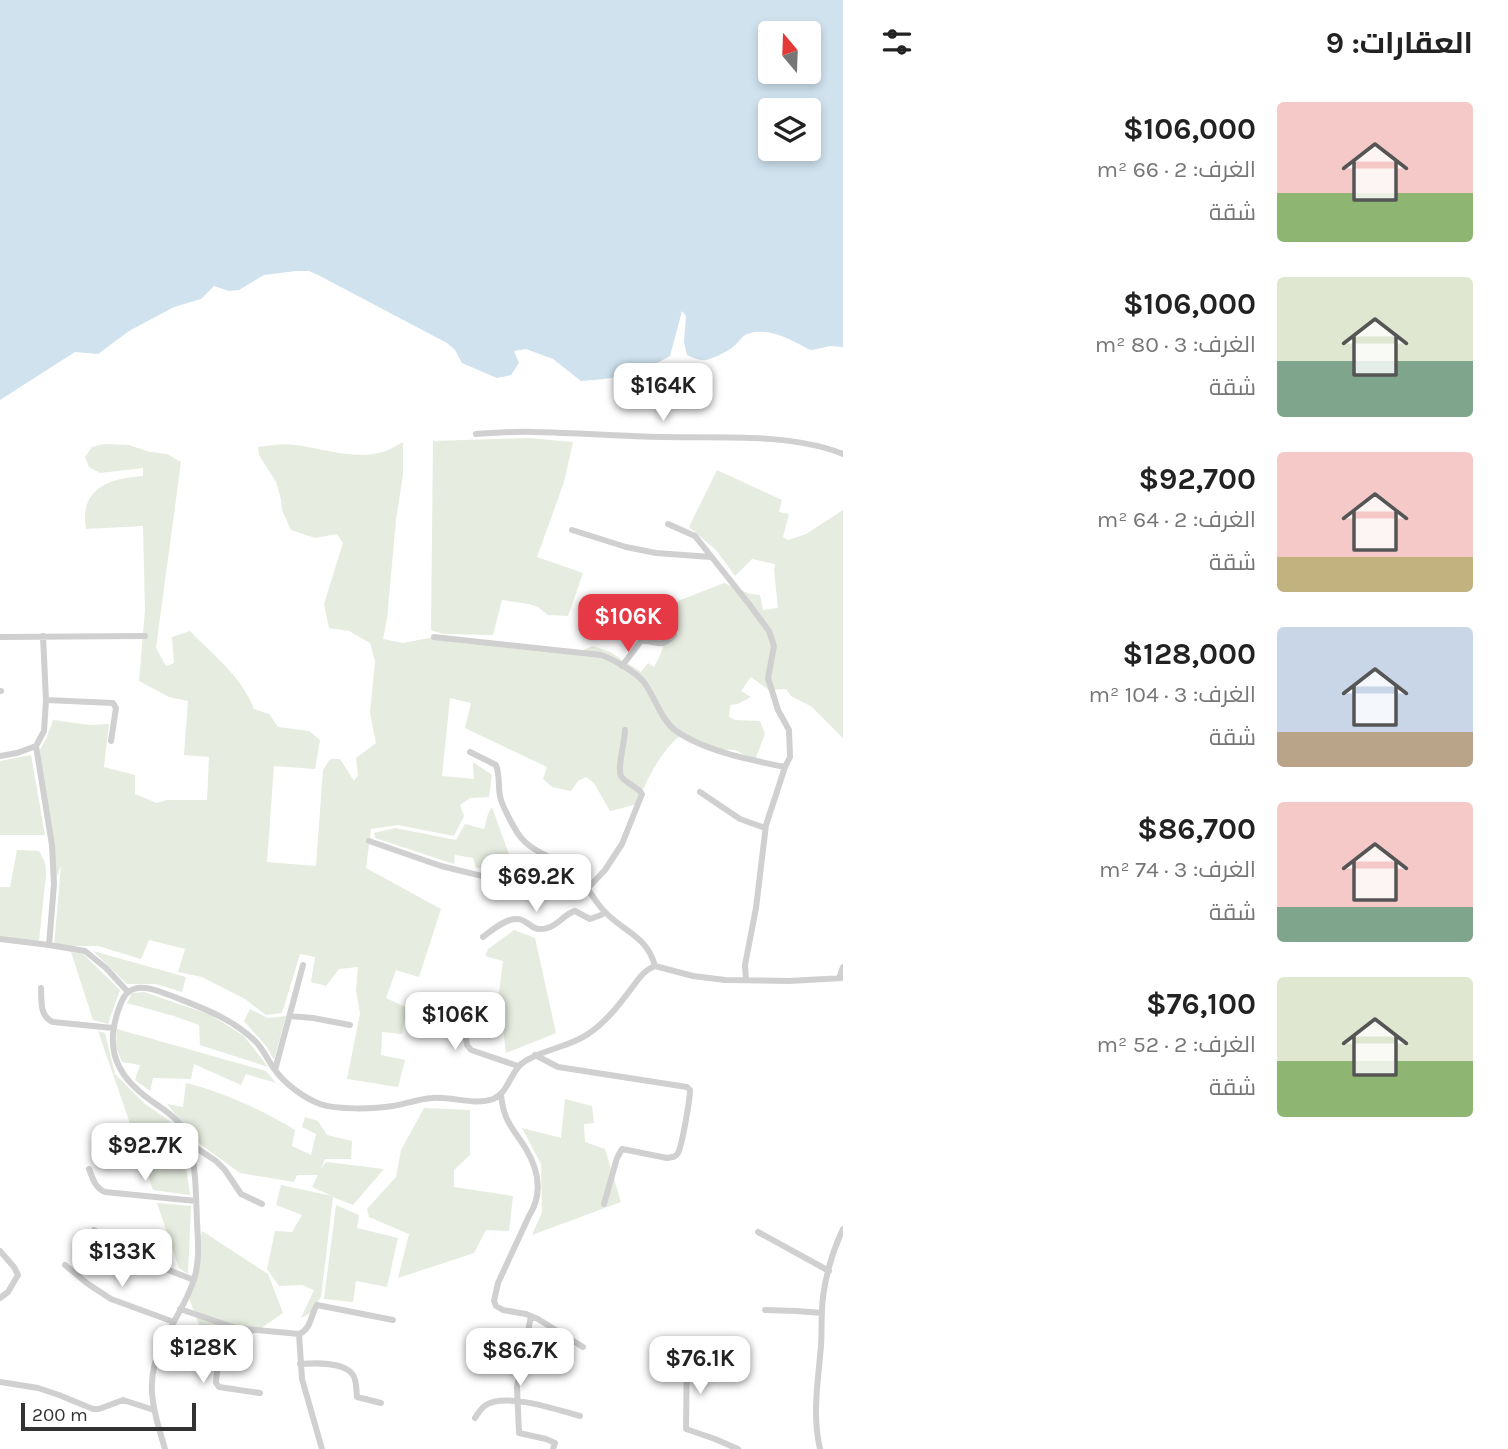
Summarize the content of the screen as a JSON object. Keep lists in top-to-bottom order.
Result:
{
  "scale_bar": "200 m",
  "north": "top",
  "page": {
    "heading": "العقارات: 9",
    "list": [
      {
        "name": "$106,000",
        "note": "الغرف: 2 · 66 m² · شقة"
      },
      {
        "name": "$106,000",
        "note": "الغرف: 3 · 80 m² · شقة"
      },
      {
        "name": "$92,700",
        "note": "الغرف: 2 · 64 m² · شقة"
      },
      {
        "name": "$128,000",
        "note": "الغرف: 3 · 104 m² · شقة"
      },
      {
        "name": "$86,700",
        "note": "الغرف: 3 · 74 m² · شقة"
      },
      {
        "name": "$76,100",
        "note": "الغرف: 2 · 52 m² · شقة"
      }
    ],
    "price": [
      "$164K",
      "$106K",
      "$69.2K",
      "$106K",
      "$92.7K",
      "$133K",
      "$128K",
      "$86.7K",
      "$76.1K"
    ],
    "scale": "200 m"
  }
}
